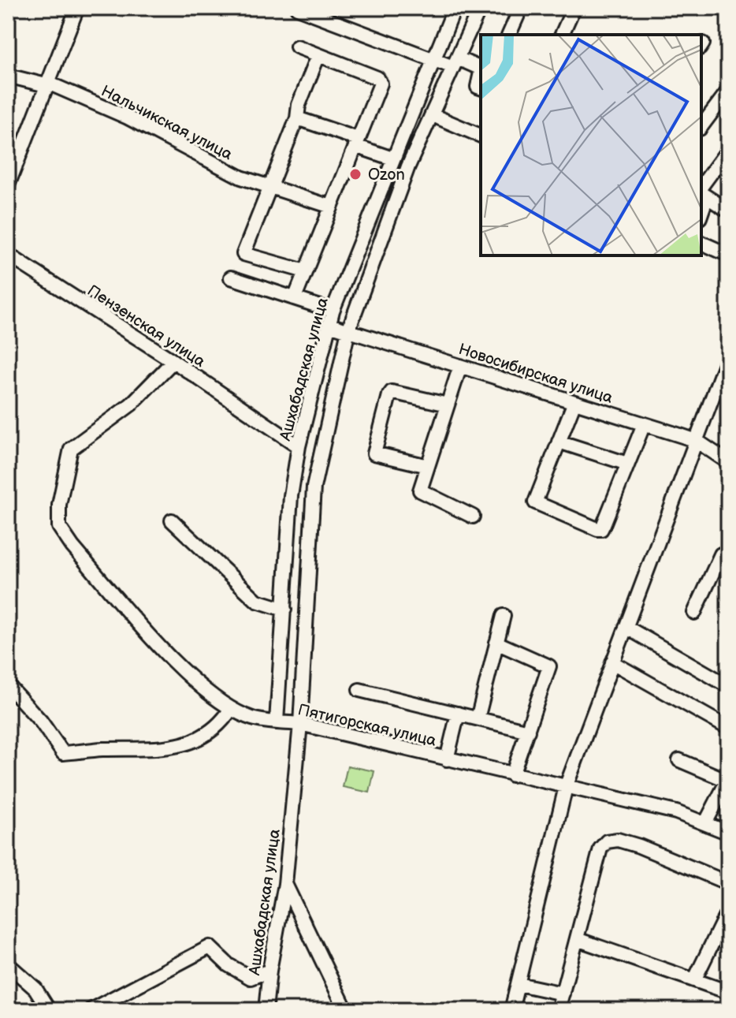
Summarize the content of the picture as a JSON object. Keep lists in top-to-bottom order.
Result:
{
  "streets": {
    "street": [
      "Нальчикская улица",
      "Пензенская улица",
      "Ашхабадская улица",
      "Новосибирская улица",
      "Пятигорская улица"
    ]
  },
  "crossings": [
    ["Пензенская улица", "Ашхабадская улица"],
    ["Пензенская улица", "Пятигорская улица"],
    ["Ашхабадская улица", "Новосибирская улица"],
    ["Ашхабадская улица", "Пятигорская улица"]
  ],
  "places": ["Ozon"]
}
